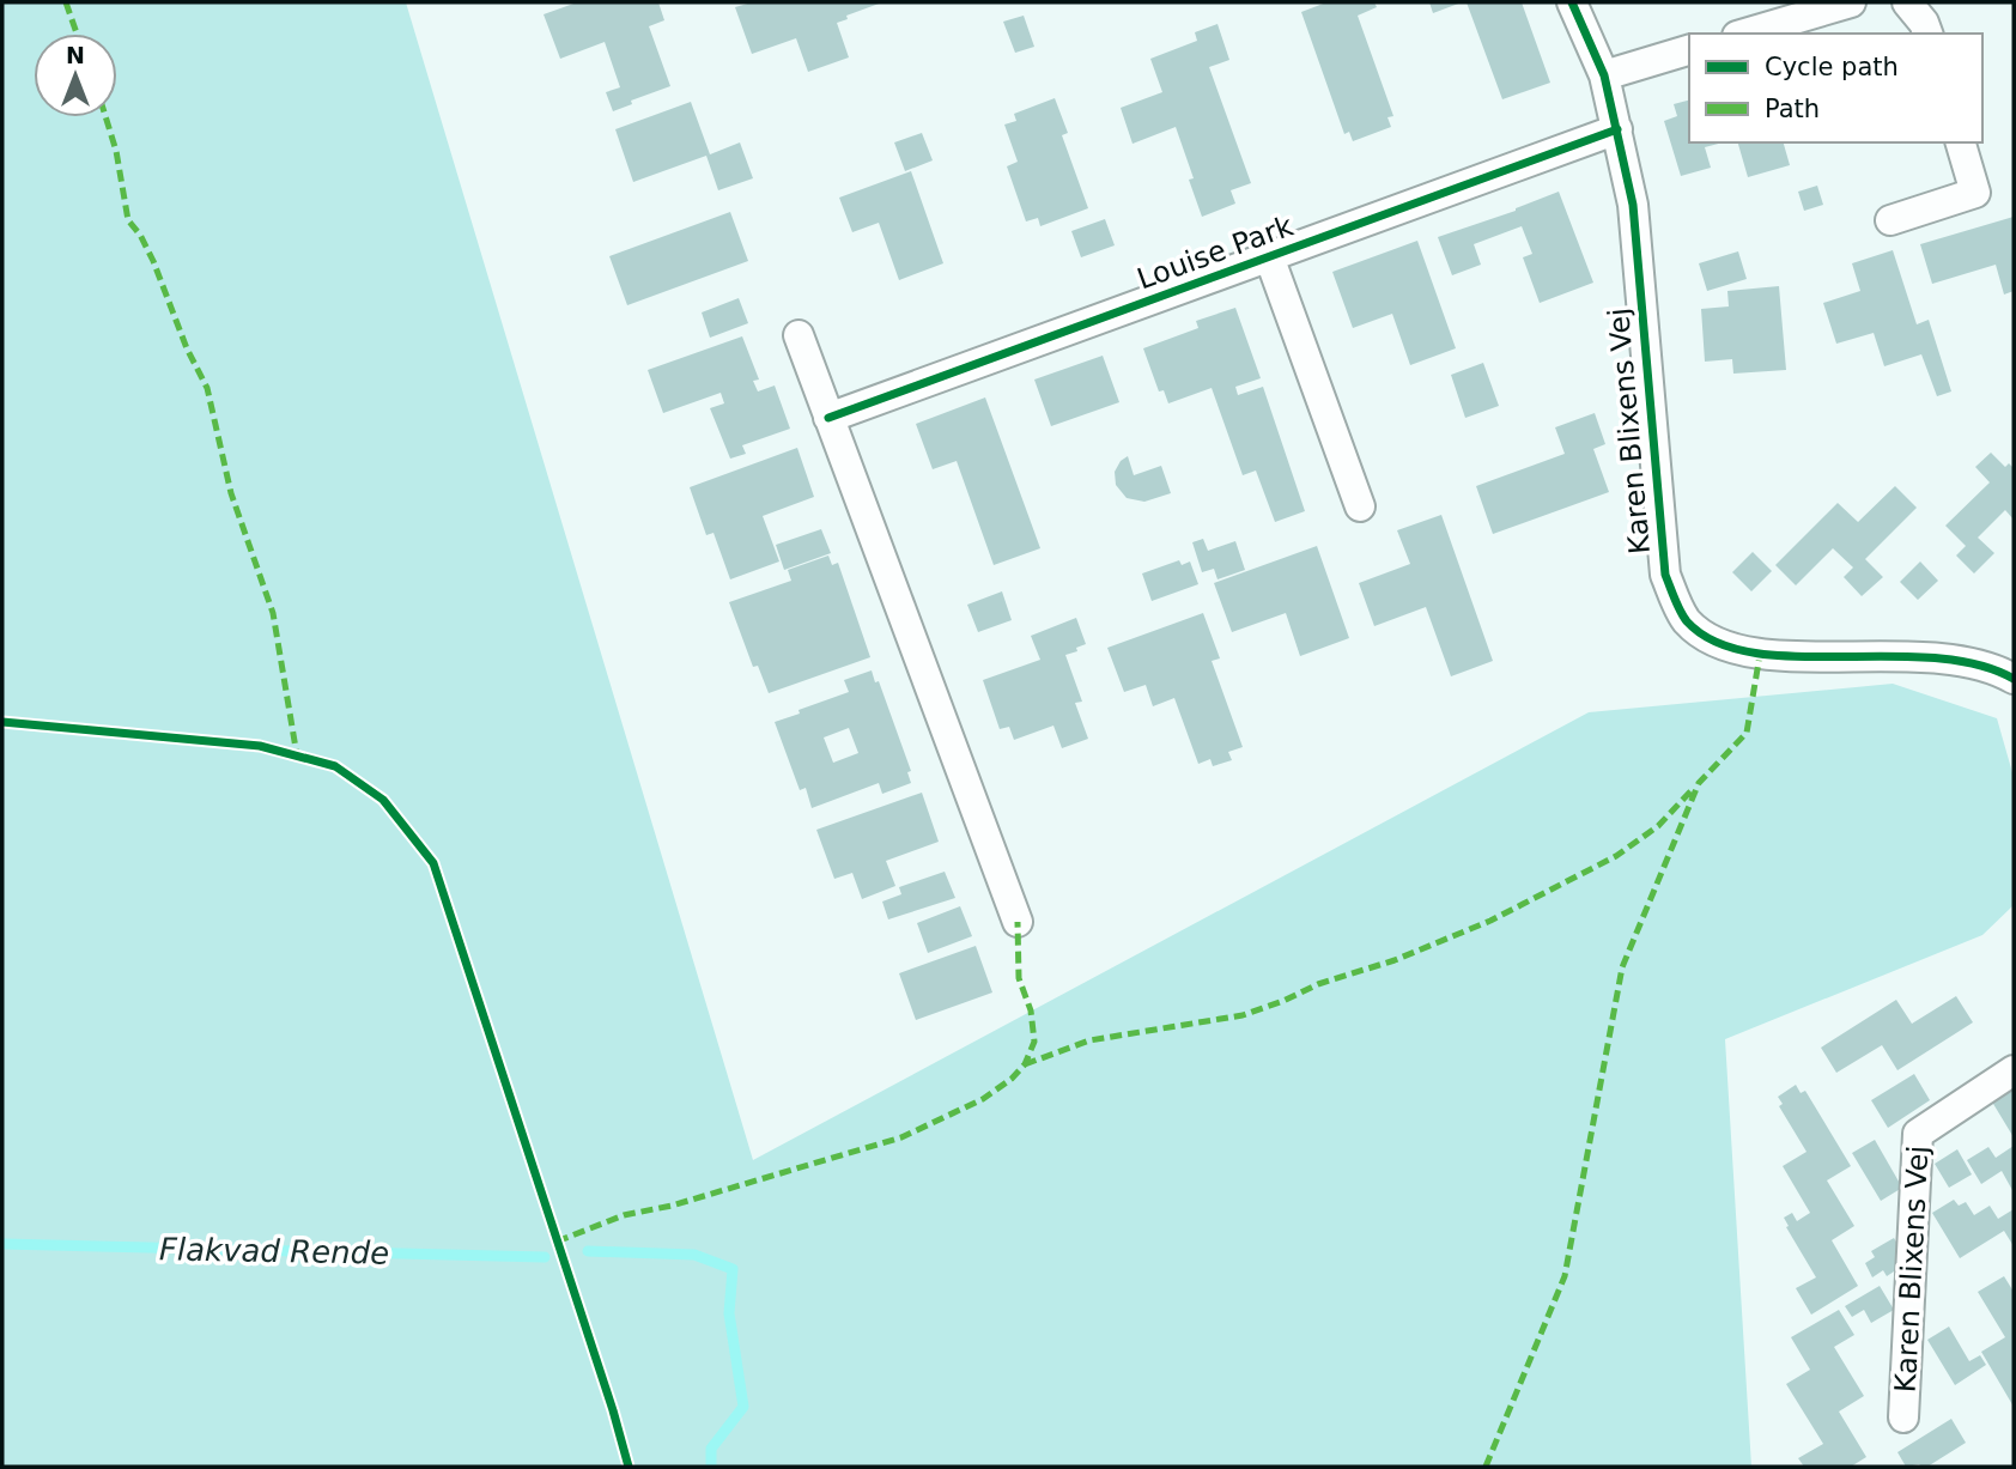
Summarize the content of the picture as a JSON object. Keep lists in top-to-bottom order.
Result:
{
  "streets": {
    "street": ["Louise Park", "Karen Blixens Vej"]
  },
  "crossings": [
    ["Louise Park", "Karen Blixens Vej"]
  ],
  "water": ["Flakvad Rende"],
  "legend": ["Cycle path", "Path"],
  "north": "top"
}
